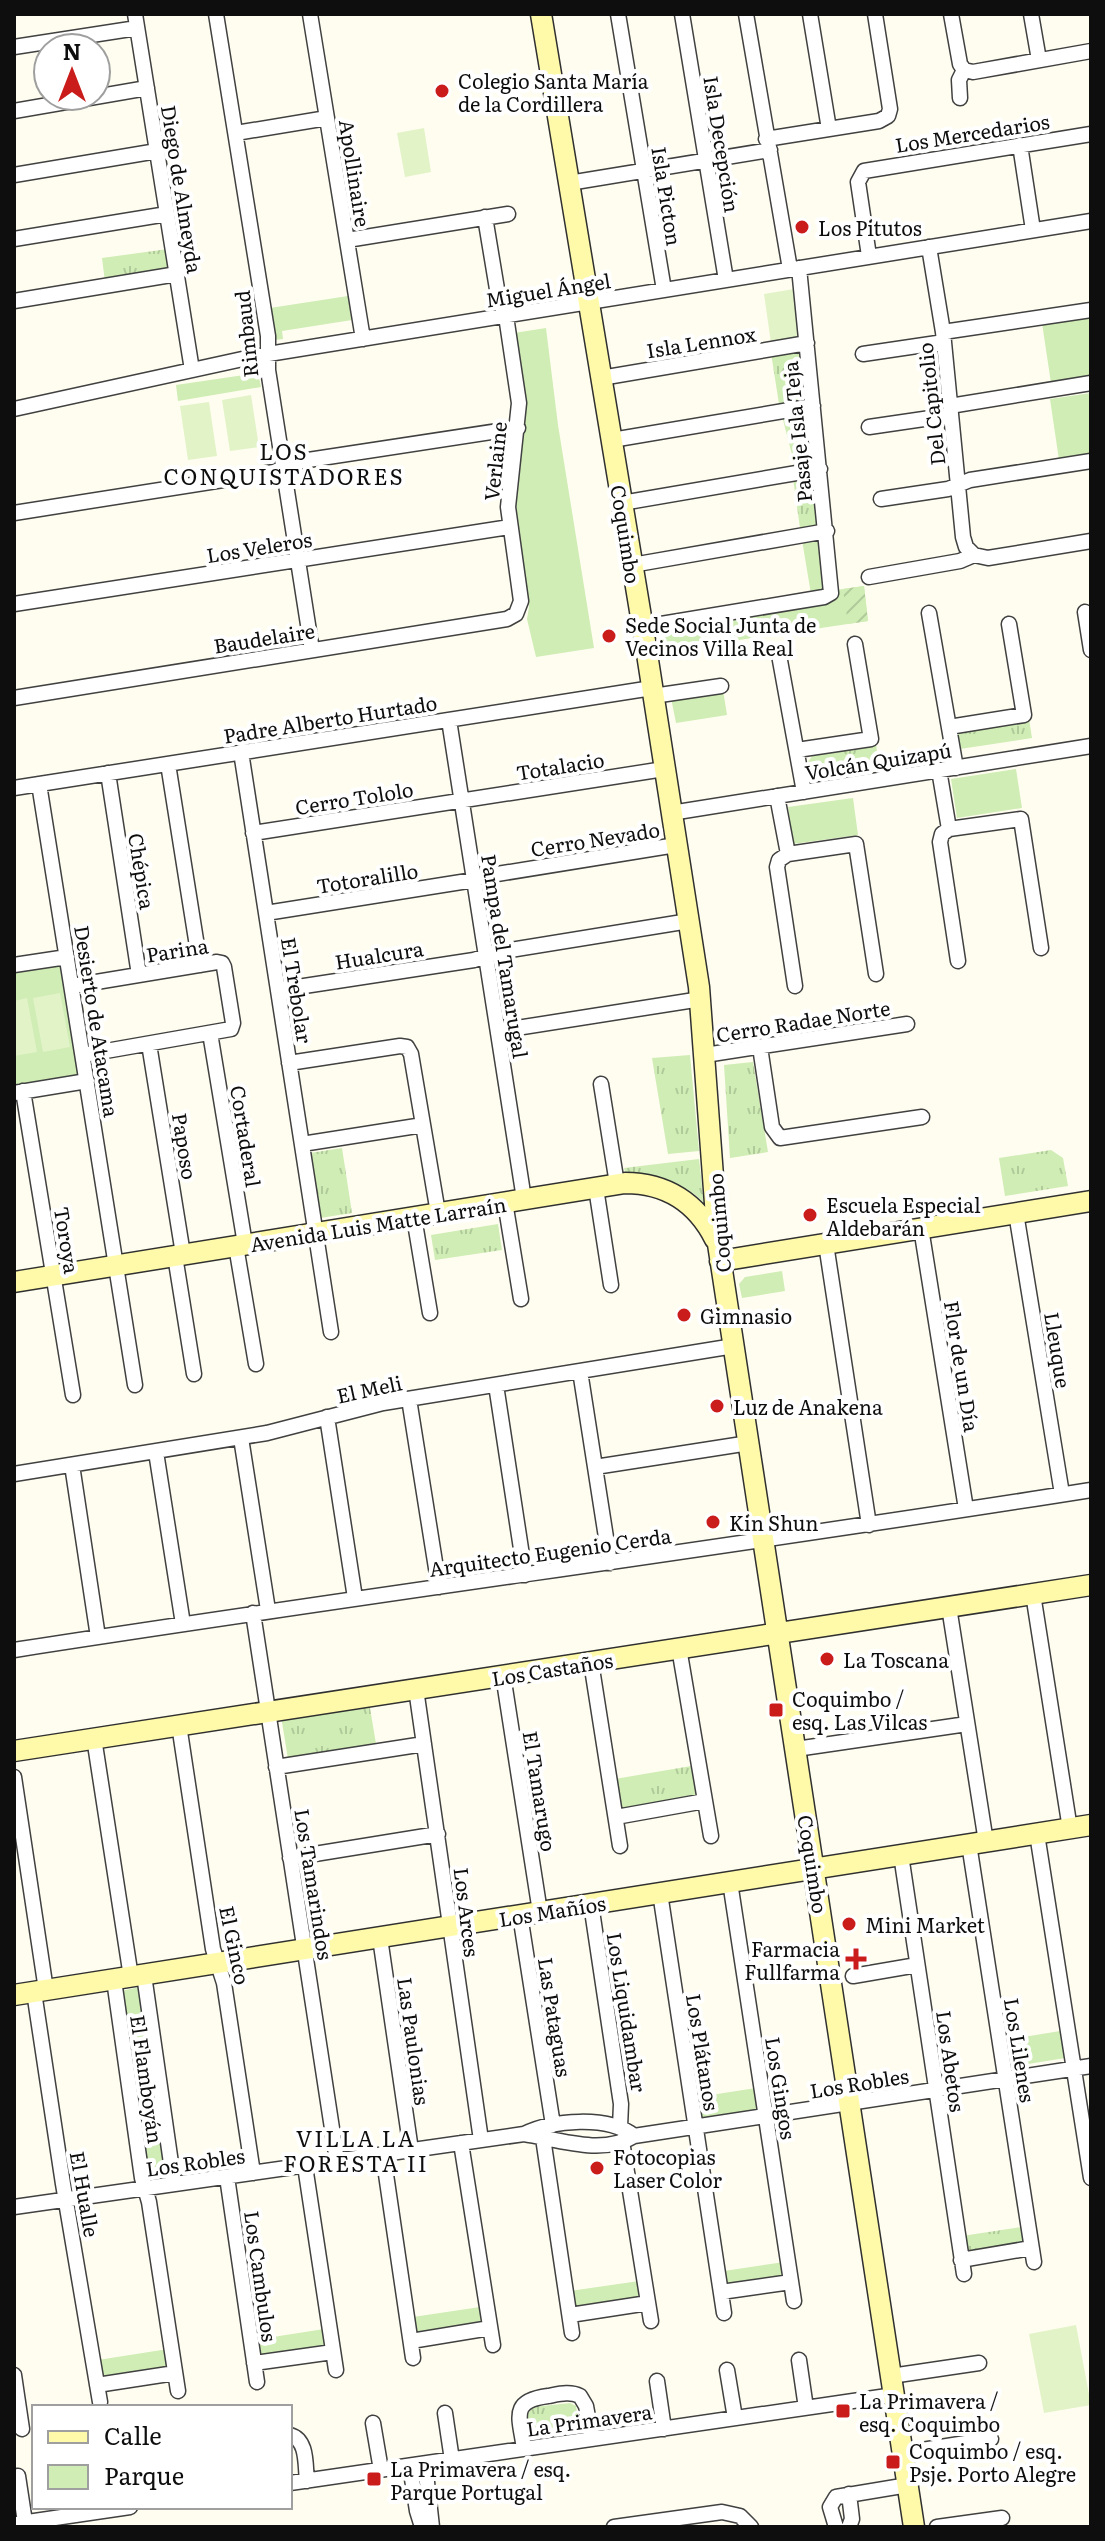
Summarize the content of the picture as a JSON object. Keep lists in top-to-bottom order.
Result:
{
  "streets": {
    "street": [
      "Los Mercedarios",
      "Isla Decepción",
      "Apollinaire",
      "Diego de Almeyda",
      "Isla Picton",
      "Miguel Ángel",
      "Rimbaud",
      "Isla Lennox",
      "Del Capitolio",
      "Pasaje Isla Teja",
      "Verlaine",
      "Coquimbo",
      "Los Veleros",
      "Baudelaire",
      "Padre Alberto Hurtado",
      "Volcán Quizapú",
      "Totalacio",
      "Cerro Tololo",
      "Cerro Nevado",
      "Chépica",
      "Totoralillo",
      "Parina",
      "Hualcura",
      "Pampa del Tamarugal",
      "El Trebolar",
      "Cerro Radae Norte",
      "Desierto de Atacama",
      "Cortaderal",
      "Paposo",
      "Avenida Luis Matte Larraín",
      "Toroya",
      "Lleuque",
      "Flor de un Día",
      "El Meli",
      "Arquitecto Eugenio Cerda",
      "Los Castaños",
      "El Tamarugo",
      "Los Tamarindos",
      "Los Mañíos",
      "Los Arces",
      "El Ginco",
      "Los Liquidambar",
      "Las Pataguas",
      "Las Paulonias",
      "Los Lilenes",
      "Los Plátanos",
      "Los Abetos",
      "El Flamboyán",
      "Los Robles",
      "Los Gingos",
      "El Hualle",
      "Los Cambulos",
      "La Primavera"
    ]
  },
  "crossings": [
    ["Los Mercedarios", "Miguel Ángel"],
    ["Isla Decepción", "Miguel Ángel"],
    ["Apollinaire", "Miguel Ángel"],
    ["Diego de Almeyda", "Miguel Ángel"],
    ["Isla Picton", "Miguel Ángel"],
    ["Miguel Ángel", "Rimbaud"],
    ["Miguel Ángel", "Del Capitolio"],
    ["Miguel Ángel", "Pasaje Isla Teja"],
    ["Miguel Ángel", "Verlaine"],
    ["Miguel Ángel", "Coquimbo"],
    ["Rimbaud", "Los Veleros"],
    ["Rimbaud", "Baudelaire"],
    ["Isla Lennox", "Pasaje Isla Teja"],
    ["Isla Lennox", "Coquimbo"],
    ["Pasaje Isla Teja", "Coquimbo"],
    ["Verlaine", "Los Veleros"],
    ["Verlaine", "Baudelaire"],
    ["Coquimbo", "Padre Alberto Hurtado"],
    ["Coquimbo", "Volcán Quizapú"],
    ["Coquimbo", "Totalacio"],
    ["Coquimbo", "Cerro Nevado"],
    ["Coquimbo", "Hualcura"],
    ["Coquimbo", "Cerro Radae Norte"],
    ["Coquimbo", "Avenida Luis Matte Larraín"],
    ["Coquimbo", "El Meli"],
    ["Coquimbo", "Arquitecto Eugenio Cerda"],
    ["Coquimbo", "Los Castaños"],
    ["Coquimbo", "Los Mañíos"],
    ["Coquimbo", "Los Robles"],
    ["Coquimbo", "La Primavera"],
    ["Padre Alberto Hurtado", "Chépica"],
    ["Padre Alberto Hurtado", "Pampa del Tamarugal"],
    ["Padre Alberto Hurtado", "El Trebolar"],
    ["Padre Alberto Hurtado", "Desierto de Atacama"],
    ["Totalacio", "Cerro Tololo"],
    ["Totalacio", "Pampa del Tamarugal"],
    ["Cerro Tololo", "Pampa del Tamarugal"],
    ["Cerro Tololo", "El Trebolar"],
    ["Cerro Nevado", "Totoralillo"],
    ["Cerro Nevado", "Pampa del Tamarugal"],
    ["Chépica", "Parina"],
    ["Totoralillo", "Pampa del Tamarugal"],
    ["Totoralillo", "El Trebolar"],
    ["Parina", "Desierto de Atacama"],
    ["Parina", "Cortaderal"],
    ["Hualcura", "Pampa del Tamarugal"],
    ["Hualcura", "El Trebolar"],
    ["Pampa del Tamarugal", "Avenida Luis Matte Larraín"],
    ["El Trebolar", "Avenida Luis Matte Larraín"],
    ["Desierto de Atacama", "Avenida Luis Matte Larraín"],
    ["Cortaderal", "Avenida Luis Matte Larraín"],
    ["Paposo", "Avenida Luis Matte Larraín"],
    ["Avenida Luis Matte Larraín", "Toroya"],
    ["Lleuque", "Arquitecto Eugenio Cerda"],
    ["Flor de un Día", "Arquitecto Eugenio Cerda"],
    ["Arquitecto Eugenio Cerda", "Los Tamarindos"],
    ["Los Castaños", "El Tamarugo"],
    ["Los Castaños", "Los Tamarindos"],
    ["Los Castaños", "Los Arces"],
    ["Los Castaños", "El Ginco"],
    ["Los Castaños", "Los Lilenes"],
    ["Los Castaños", "El Flamboyán"],
    ["El Tamarugo", "Los Mañíos"],
    ["El Tamarugo", "Las Pataguas"],
    ["Los Tamarindos", "Los Mañíos"],
    ["Los Tamarindos", "Los Robles"],
    ["Los Mañíos", "Los Arces"],
    ["Los Mañíos", "El Ginco"],
    ["Los Mañíos", "Los Liquidambar"],
    ["Los Mañíos", "Las Pataguas"],
    ["Los Mañíos", "Las Paulonias"],
    ["Los Mañíos", "Los Lilenes"],
    ["Los Mañíos", "Los Plátanos"],
    ["Los Mañíos", "Los Abetos"],
    ["Los Mañíos", "El Flamboyán"],
    ["Los Mañíos", "Los Gingos"],
    ["Los Mañíos", "El Hualle"],
    ["Los Arces", "Los Robles"],
    ["El Ginco", "Los Robles"],
    ["Los Liquidambar", "Los Robles"],
    ["Las Pataguas", "Los Robles"],
    ["Las Paulonias", "Los Robles"],
    ["Los Lilenes", "Los Abetos"],
    ["Los Lilenes", "Los Robles"],
    ["Los Plátanos", "Los Robles"],
    ["Los Abetos", "Los Robles"],
    ["El Flamboyán", "Los Robles"],
    ["Los Robles", "Los Gingos"],
    ["Los Robles", "El Hualle"],
    ["Los Robles", "Los Cambulos"]
  ],
  "districts": ["LOS CONQUISTADORES", "VILLA LA FORESTA II"],
  "places": {
    "other": [
      "Colegio Santa María de la Cordillera",
      "Los Pitutos",
      "Sede Social Junta de Vecinos Villa Real",
      "Escuela Especial Aldebarán",
      "Gimnasio",
      "Luz de Anakena",
      "Kin Shun",
      "La Toscana",
      "Mini Market",
      "Fotocopias Laser Color"
    ],
    "transit": [
      "Coquimbo / esq. Las Vilcas",
      "La Primavera / esq. Coquimbo",
      "Coquimbo / esq. Psje. Porto Alegre",
      "La Primavera / esq. Parque Portugal"
    ],
    "health": ["Farmacia Fullfarma"]
  },
  "legend": ["Calle", "Parque"],
  "north": "top"
}
